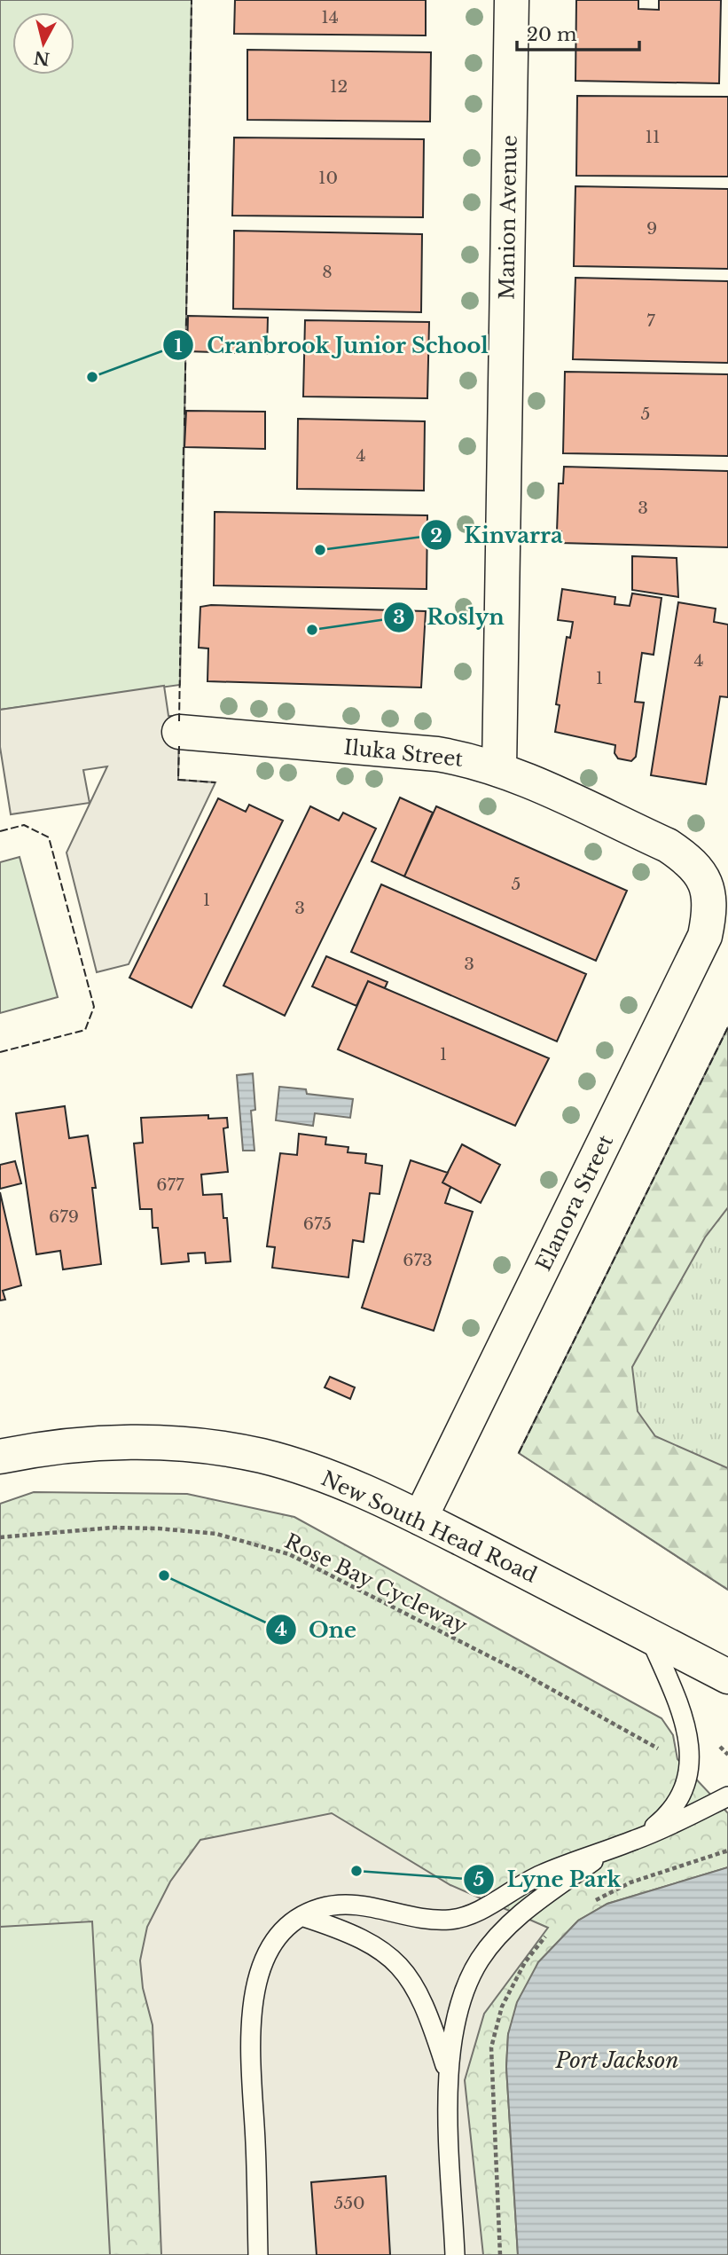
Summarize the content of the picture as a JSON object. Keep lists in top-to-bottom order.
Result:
{
  "streets": {
    "street": [
      "Manion Avenue",
      "Iluka Street",
      "Elanora Street",
      "New South Head Road"
    ],
    "path": ["Rose Bay Cycleway"]
  },
  "crossings": [
    ["Manion Avenue", "Iluka Street"],
    ["Iluka Street", "Elanora Street"],
    ["Elanora Street", "New South Head Road"]
  ],
  "water": ["Port Jackson"],
  "places": [
    "Cranbrook Junior School",
    "Kinvarra",
    "Roslyn",
    "One",
    "Lyne Park"
  ],
  "house_numbers": [
    "14",
    "12",
    "11",
    "10",
    "9",
    "8",
    "7",
    "5",
    "4",
    "3",
    "4",
    "1",
    "5",
    "1",
    "3",
    "3",
    "1",
    "677",
    "679",
    "675",
    "673",
    "550"
  ],
  "scale_bar": "20 m",
  "north": "bottom"
}
